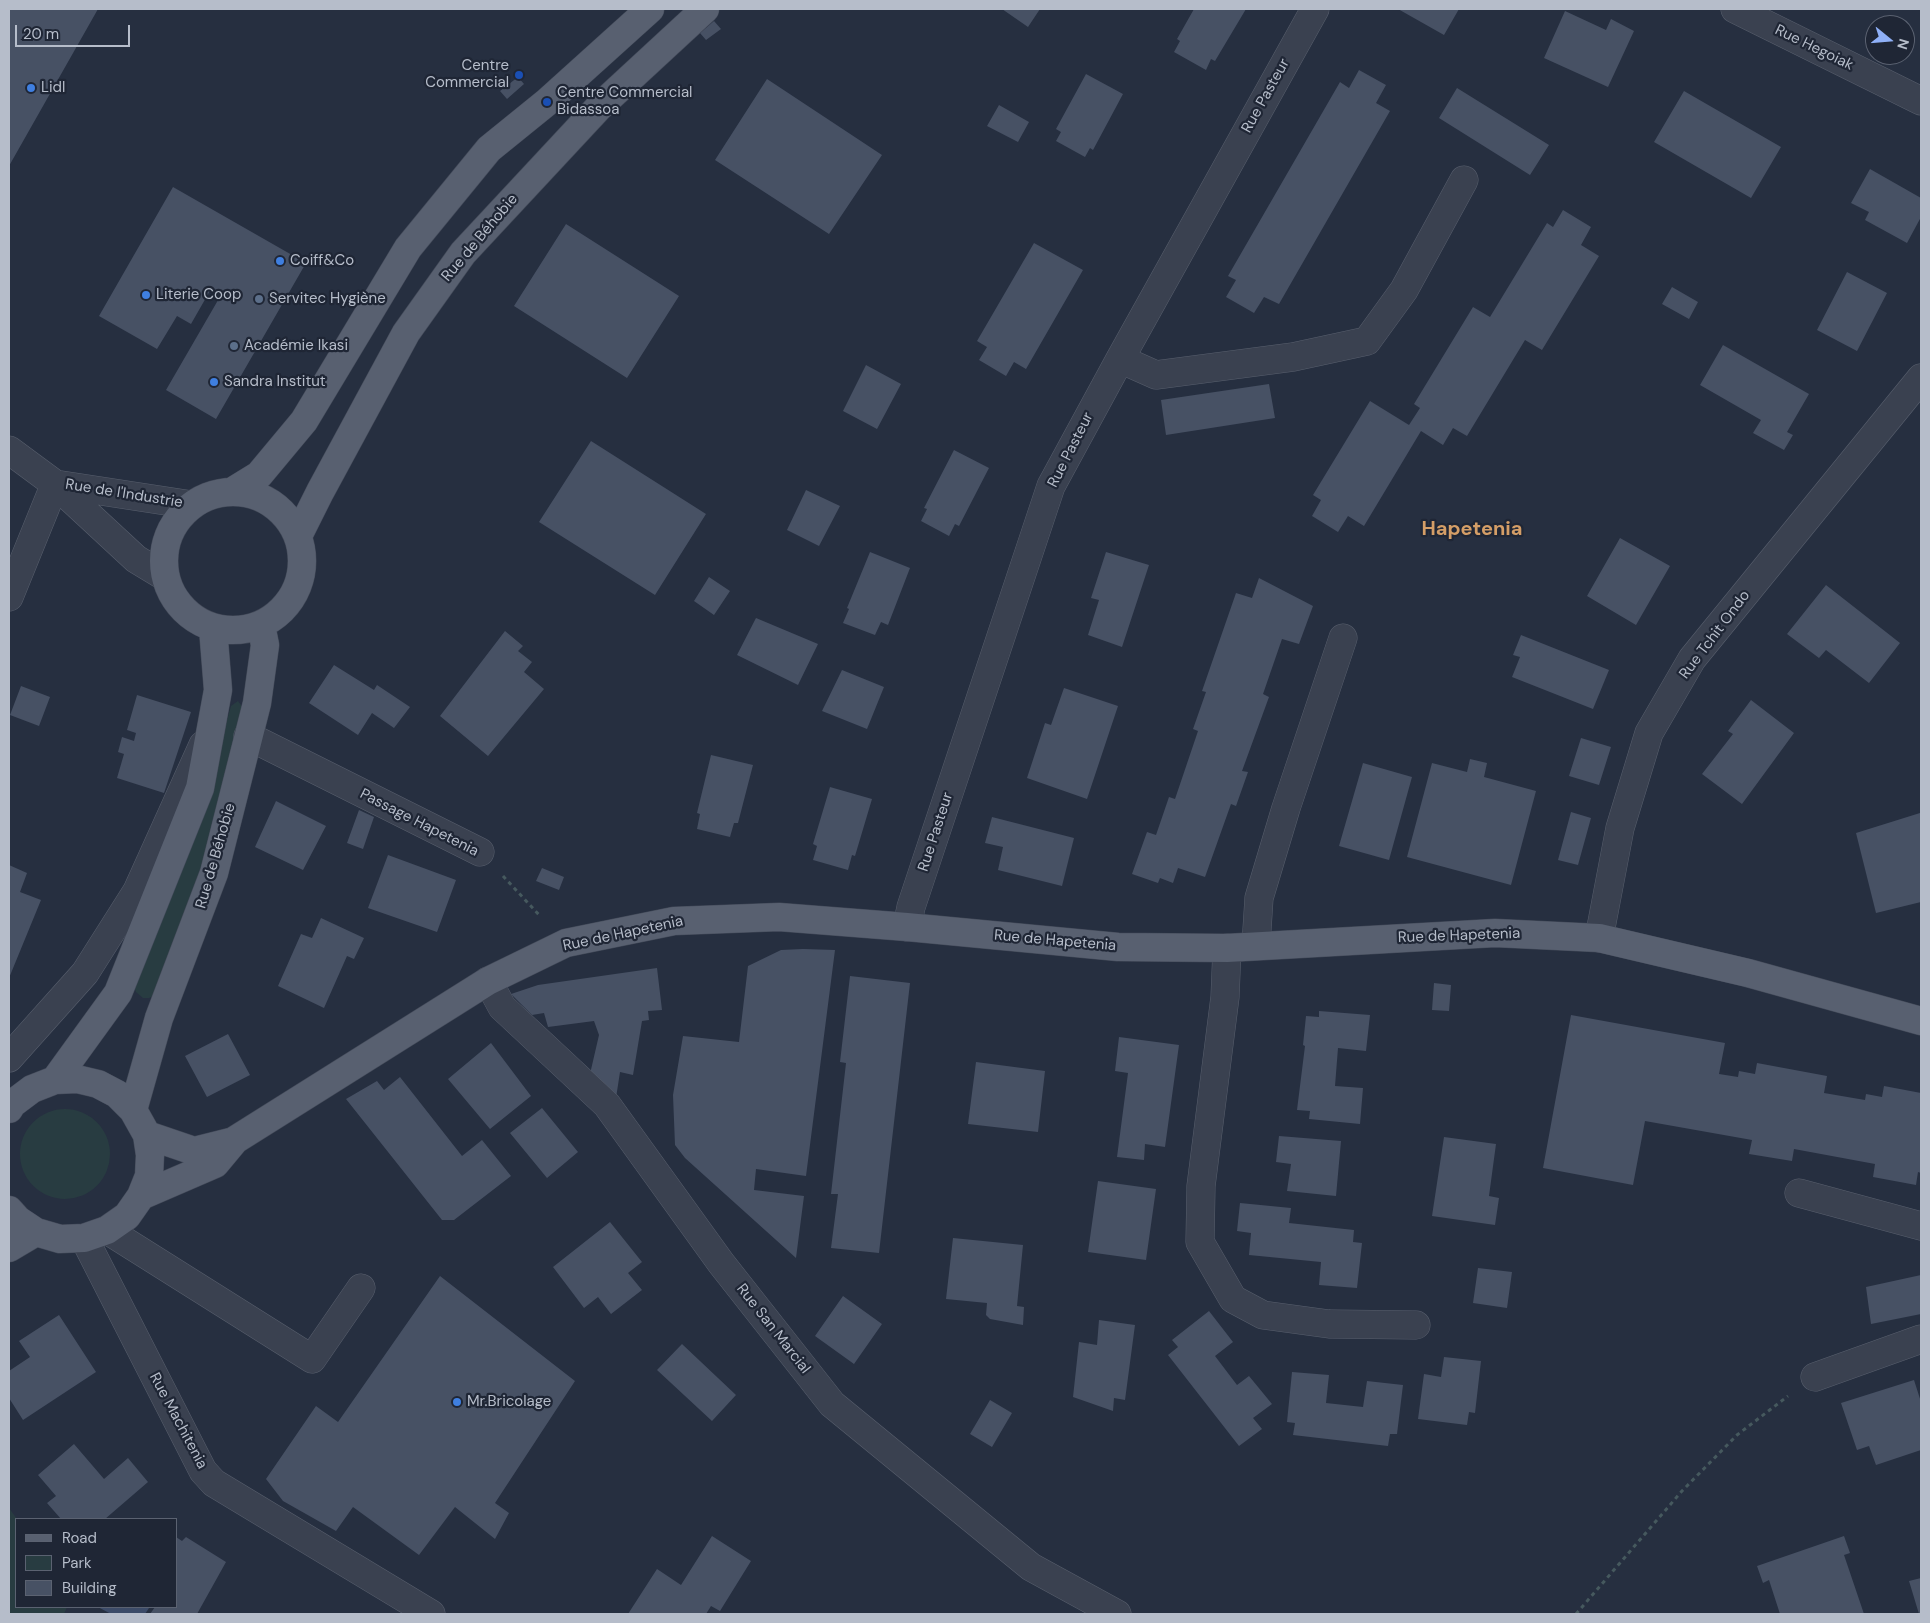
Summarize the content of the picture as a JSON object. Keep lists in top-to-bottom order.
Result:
{
  "streets": {
    "main road": ["Rue de Béhobie", "Rue de Hapetenia"],
    "street": [
      "Rue Hegoiak",
      "Rue Pasteur",
      "Rue de l'Industrie",
      "Rue Tchit Ondo",
      "Passage Hapetenia",
      "Rue San Marcial",
      "Rue Machitenia"
    ]
  },
  "crossings": [
    ["Rue Pasteur", "Rue de Hapetenia"],
    ["Rue de Béhobie", "Rue de l'Industrie"],
    ["Rue de Béhobie", "Passage Hapetenia"],
    ["Rue Tchit Ondo", "Rue de Hapetenia"],
    ["Passage Hapetenia", "Rue de Hapetenia"],
    ["Rue de Hapetenia", "Rue San Marcial"]
  ],
  "districts": ["Hapetenia"],
  "places": [
    "Centre Commercial",
    "Lidl",
    "Centre Commercial Bidassoa",
    "Coiff&Co",
    "Literie Coop",
    "Servitec Hygiène",
    "Académie Ikasi",
    "Sandra Institut",
    "Mr.Bricolage"
  ],
  "legend": ["Road", "Park", "Building"],
  "scale_bar": "20 m",
  "north": "right"
}
